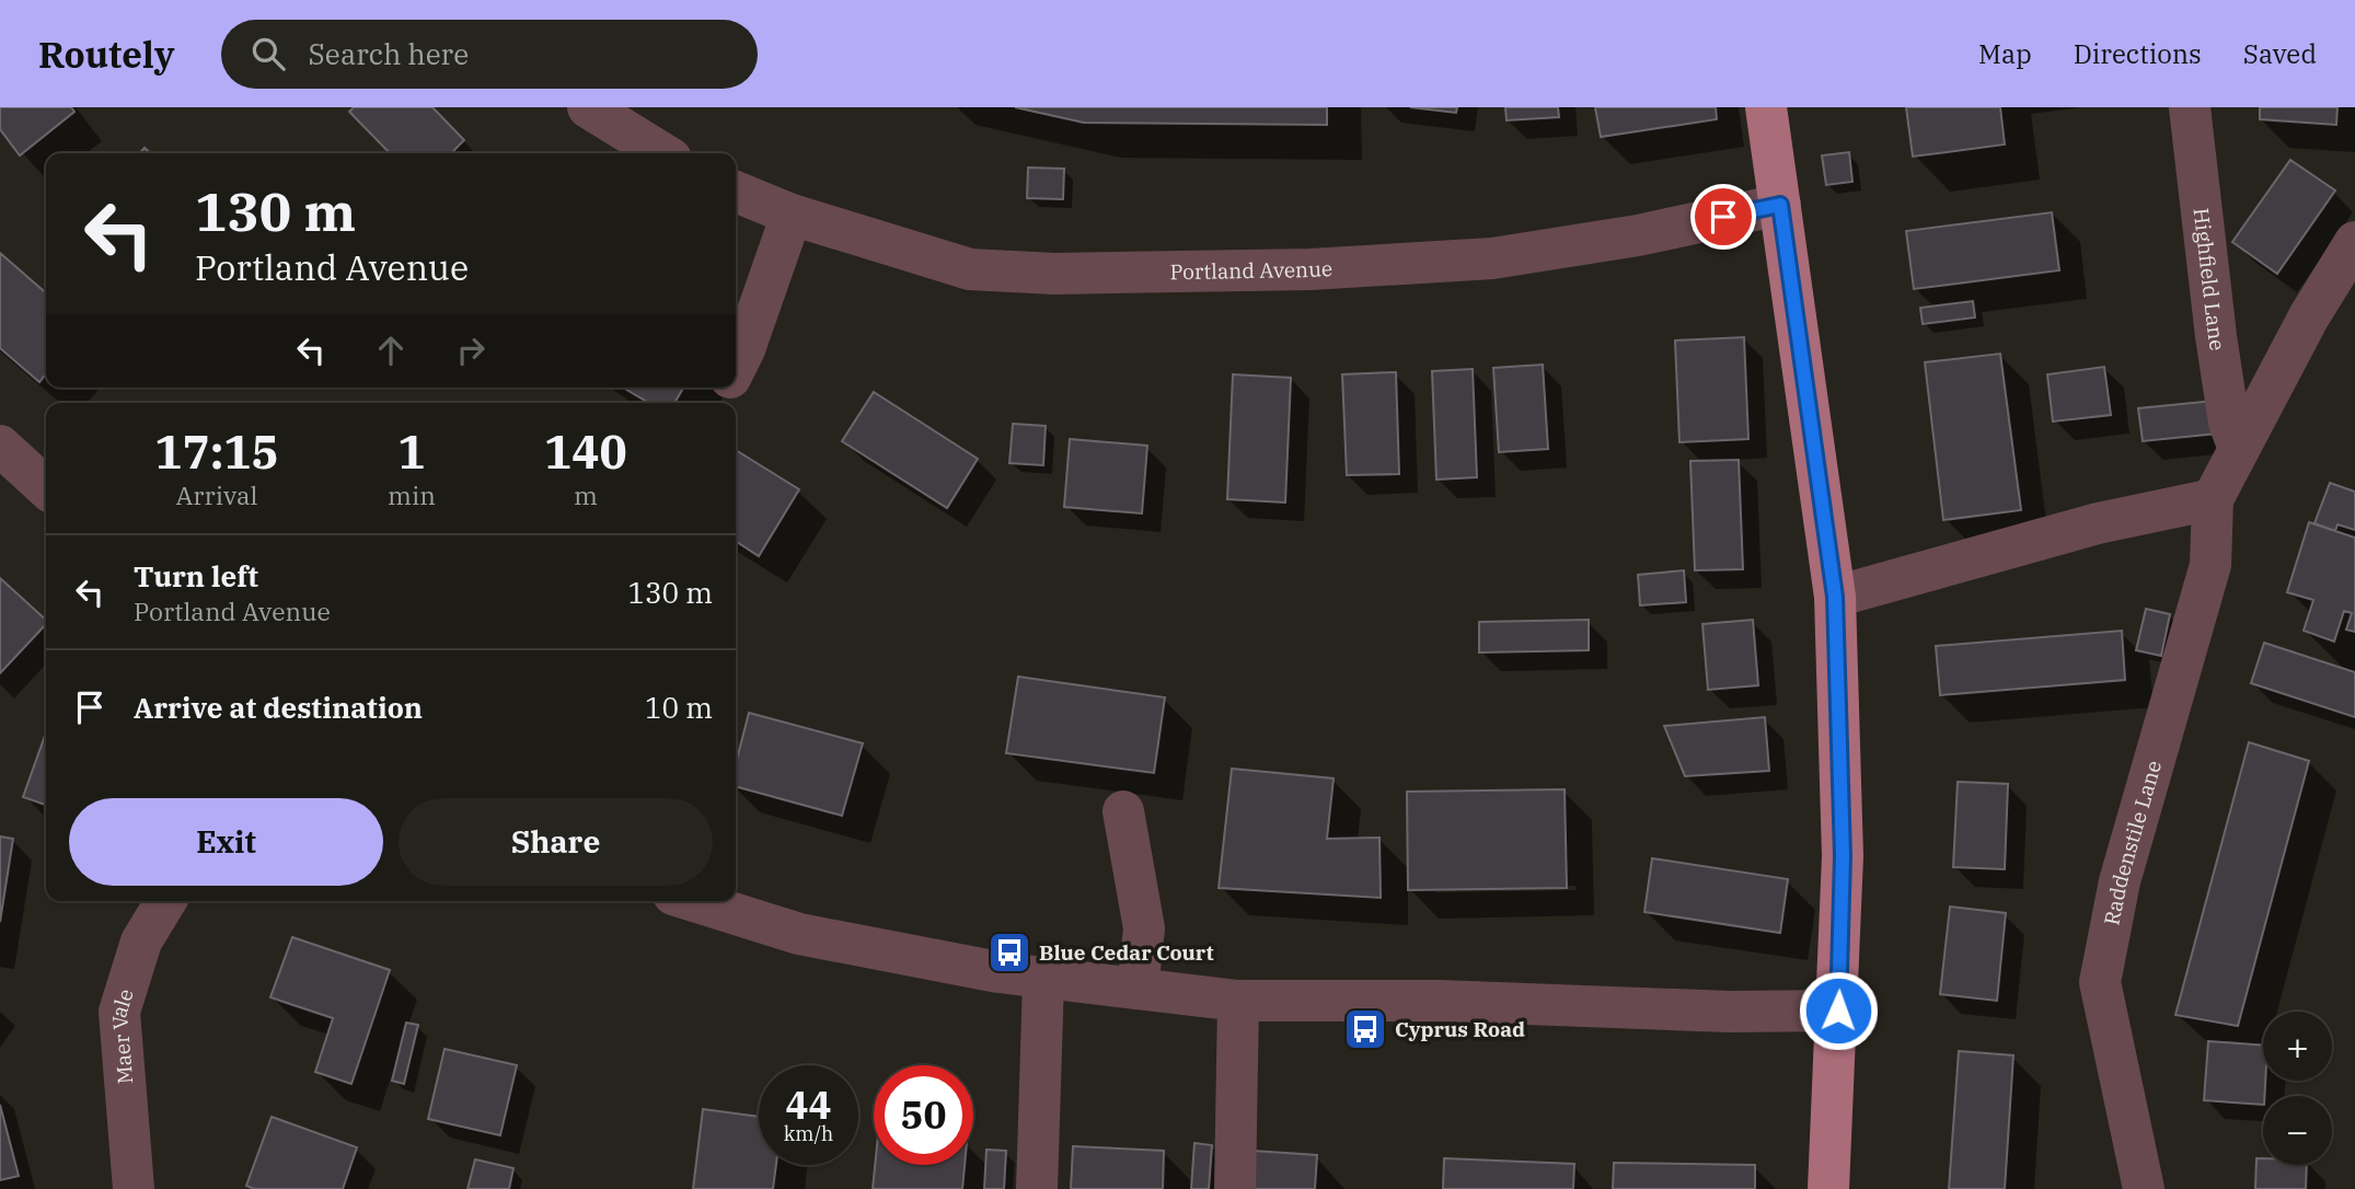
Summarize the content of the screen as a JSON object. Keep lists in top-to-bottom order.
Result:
{
  "streets": {
    "street": [
      "Portland Avenue",
      "Highfield Lane",
      "Raddenstile Lane",
      "Maer Vale"
    ]
  },
  "crossings": [
    ["Highfield Lane", "Raddenstile Lane"]
  ],
  "places": {
    "bus stop": ["Blue Cedar Court", "Cyprus Road"]
  },
  "page": {
    "header": "Routely",
    "search": "Search here",
    "nav": ["Map", "Directions", "Saved"],
    "turn": ["130 m", "Portland Avenue"],
    "eta": [
      "17:15",
      "Arrival",
      "1",
      "min",
      "140",
      "m"
    ],
    "list": [
      {
        "name": "Turn left",
        "note": "Portland Avenue",
        "value": "130 m"
      },
      {
        "name": "Arrive at destination",
        "value": "10 m"
      }
    ],
    "buttons": ["Exit", "Share"],
    "map_buttons": ["+", "−"],
    "speed": "44 km/h",
    "limit": "50"
  }
}
